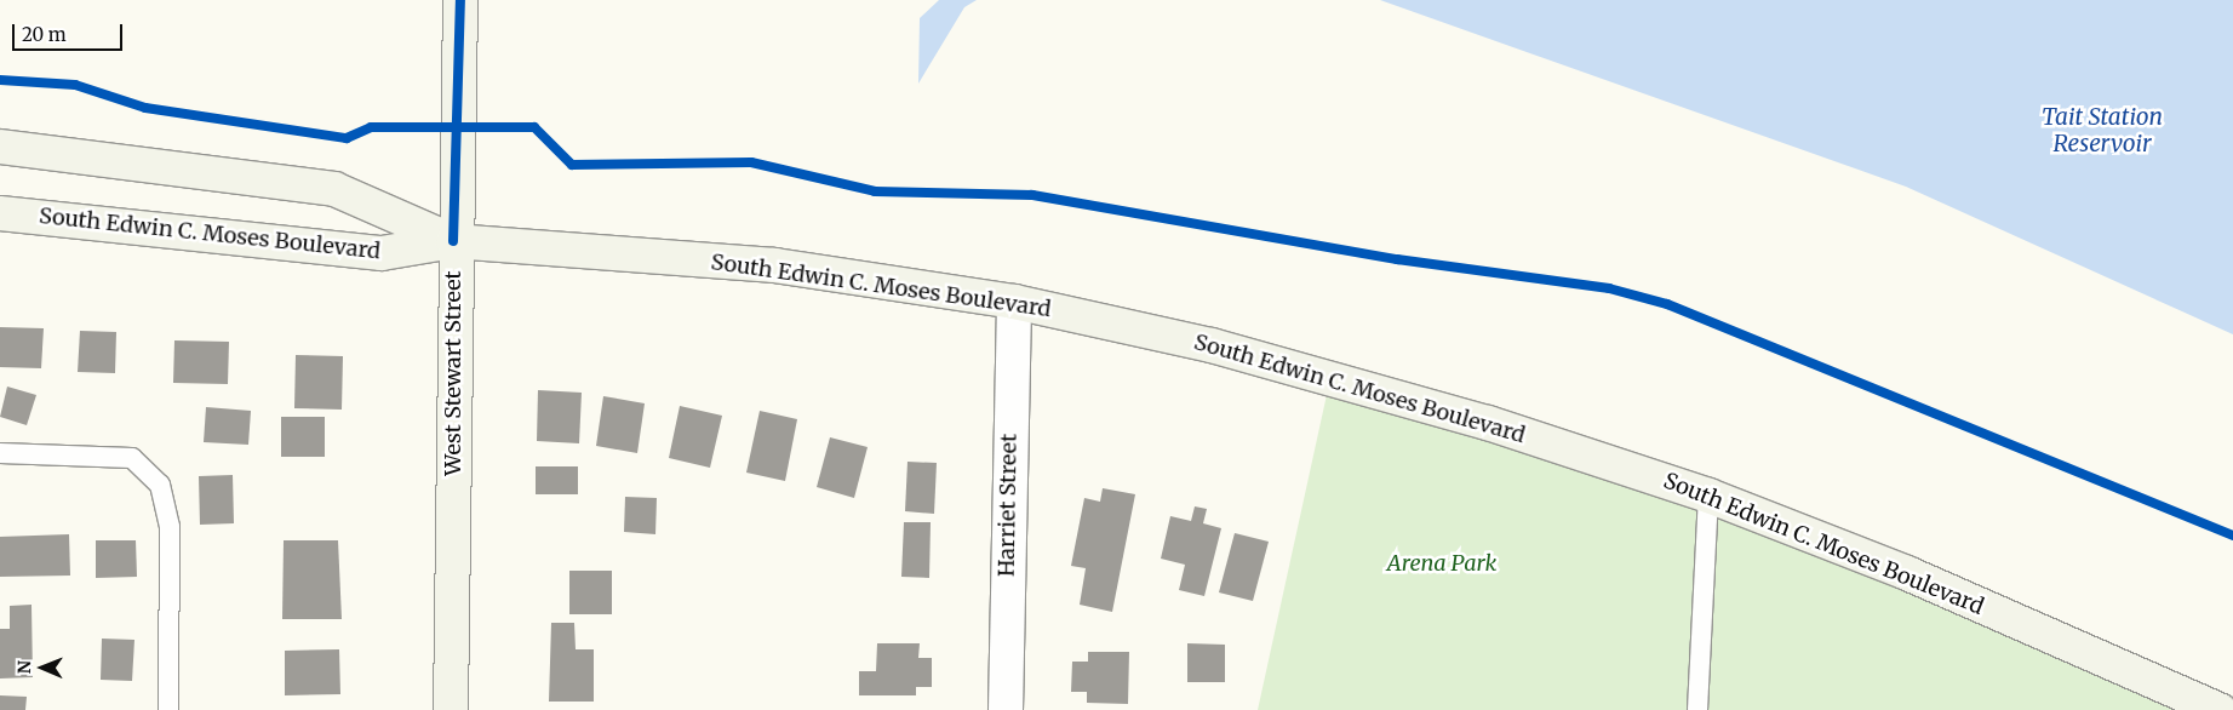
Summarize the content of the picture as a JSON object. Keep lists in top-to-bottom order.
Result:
{
  "streets": {
    "main road": ["South Edwin C. Moses Boulevard", "West Stewart Street"],
    "street": ["Harriet Street"]
  },
  "crossings": [
    ["South Edwin C. Moses Boulevard", "West Stewart Street"],
    ["South Edwin C. Moses Boulevard", "Harriet Street"]
  ],
  "water": ["Tait Station Reservoir"],
  "parks": ["Arena Park"],
  "scale_bar": "20 m",
  "north": "left"
}
